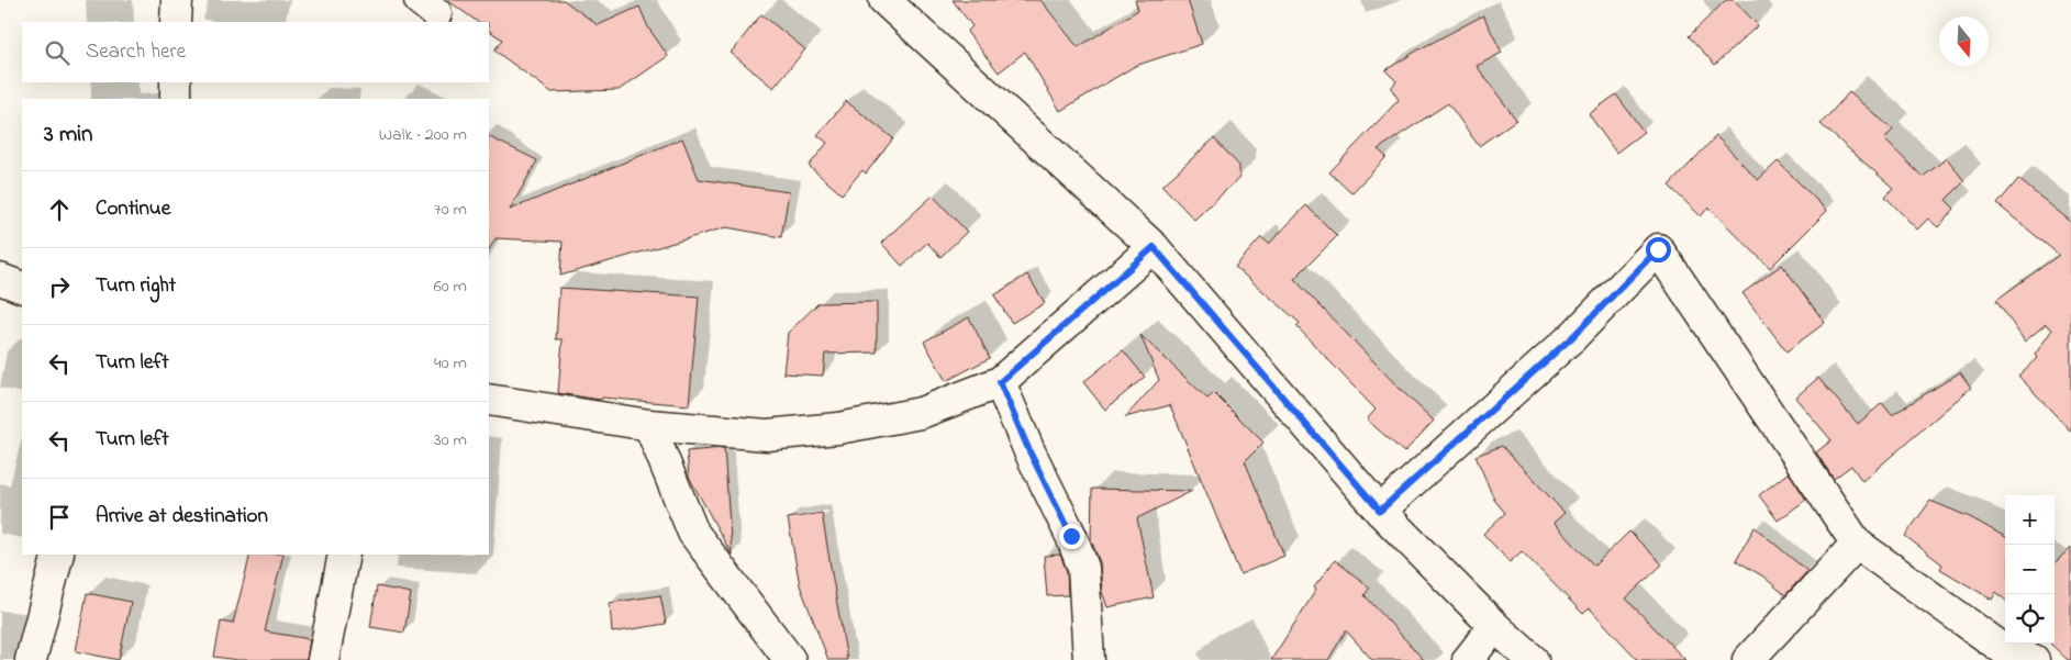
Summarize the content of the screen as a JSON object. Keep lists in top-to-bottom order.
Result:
{
  "north": "bottom",
  "page": {
    "search": "Search here",
    "heading": ["3 min", "Walk · 200 m"],
    "list": [
      ["Continue", "70 m"],
      ["Turn right", "60 m"],
      ["Turn left", "40 m"],
      ["Turn left", "30 m"],
      "Arrive at destination"
    ],
    "map_buttons": ["+", "−"]
  }
}
